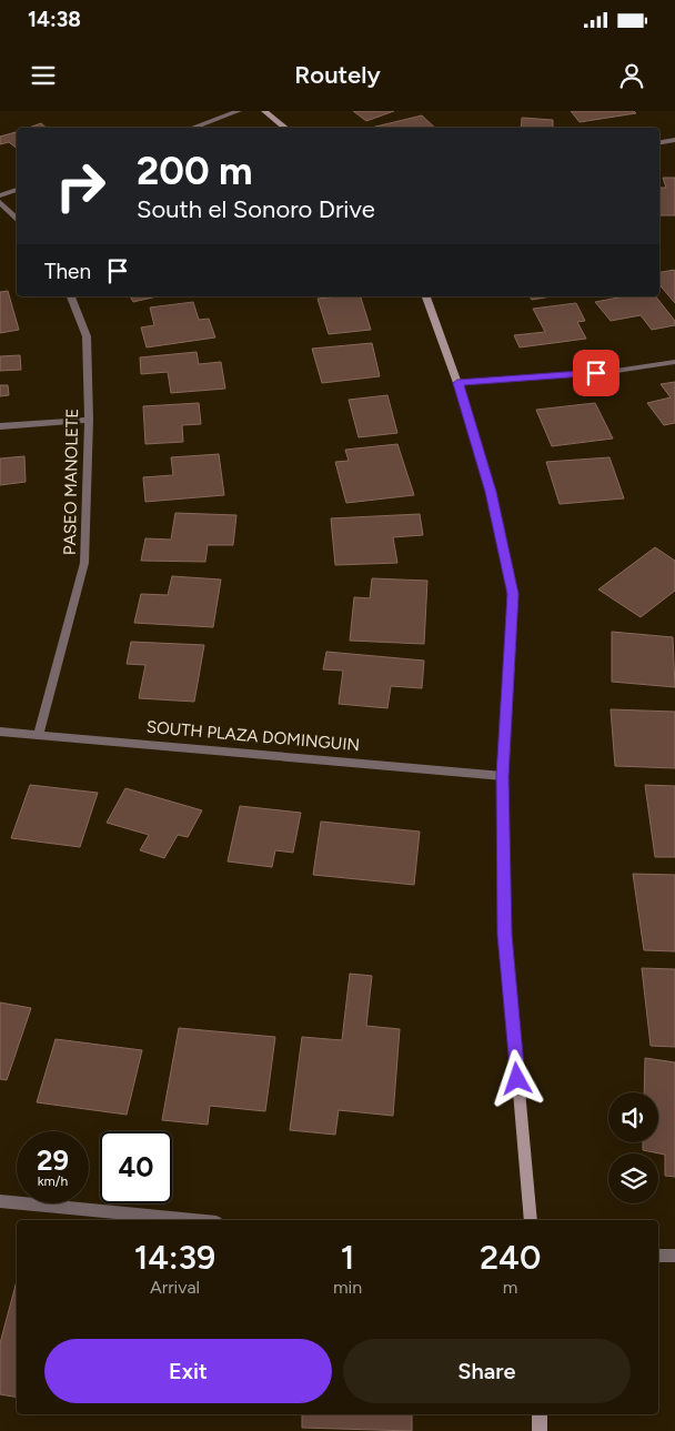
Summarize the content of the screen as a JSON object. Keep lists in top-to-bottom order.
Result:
{
  "streets": {
    "street": ["PASEO MANOLETE", "SOUTH PLAZA DOMINGUIN"]
  },
  "crossings": [
    ["PASEO MANOLETE", "SOUTH PLAZA DOMINGUIN"]
  ],
  "page": {
    "status": "14:38",
    "header": "Routely",
    "turn": ["200 m", "South el Sonoro Drive"],
    "then": "Then",
    "speed": "29 km/h",
    "limit": "40",
    "eta": [
      "14:39",
      "Arrival",
      "1",
      "min",
      "240",
      "m"
    ],
    "buttons": ["Exit", "Share"]
  }
}
